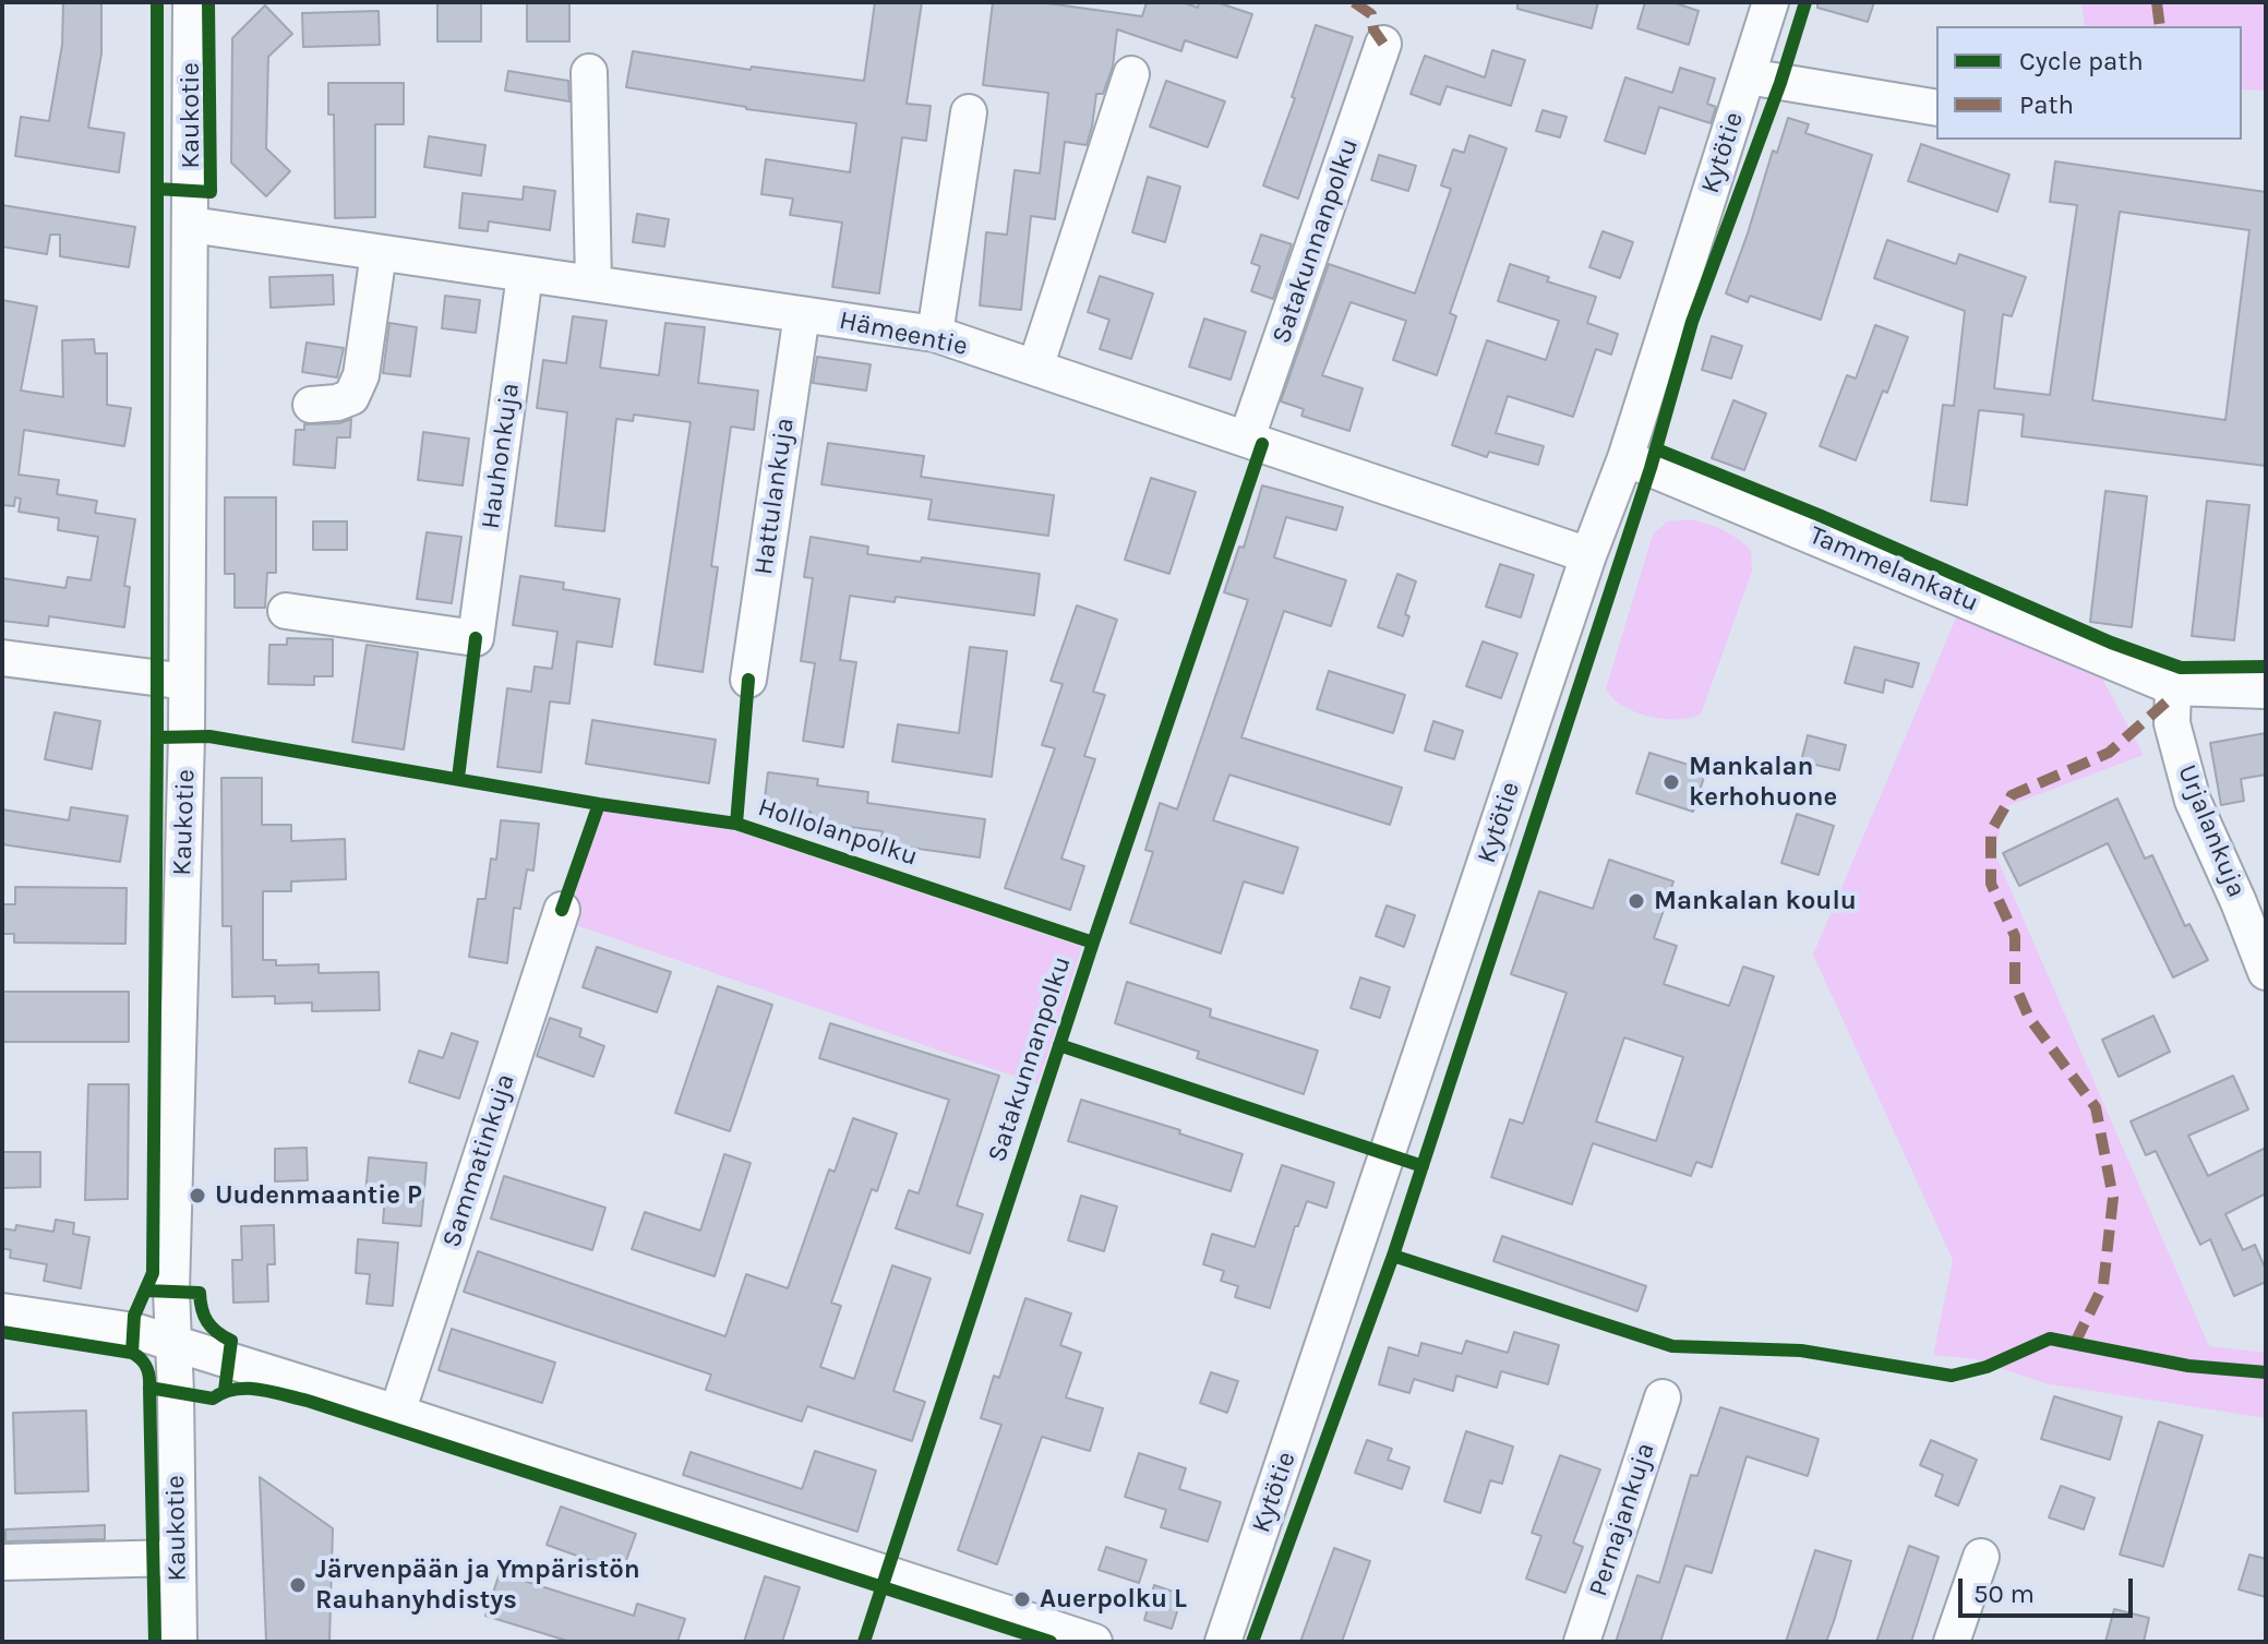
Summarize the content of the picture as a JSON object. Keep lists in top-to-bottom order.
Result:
{
  "streets": {
    "street": [
      "Kaukotie",
      "Kytötie",
      "Satakunnanpolku",
      "Hämeentie",
      "Hauhonkuja",
      "Hattulankuja",
      "Tammelankatu",
      "Urjalankuja",
      "Sammatinkuja",
      "Pernajankuja"
    ],
    "cycle path": ["Hollolanpolku"]
  },
  "crossings": [
    ["Kaukotie", "Hämeentie"],
    ["Kytötie", "Hämeentie"],
    ["Kytötie", "Tammelankatu"],
    ["Satakunnanpolku", "Hämeentie"],
    ["Hämeentie", "Hauhonkuja"],
    ["Hämeentie", "Hattulankuja"],
    ["Tammelankatu", "Urjalankuja"]
  ],
  "places": [
    "Mankalan kerhohuone",
    "Mankalan koulu",
    "Uudenmaantie P",
    "Järvenpään ja Ympäristön Rauhanyhdistys",
    "Auerpolku L"
  ],
  "legend": ["Cycle path", "Path"],
  "scale_bar": "50 m"
}
